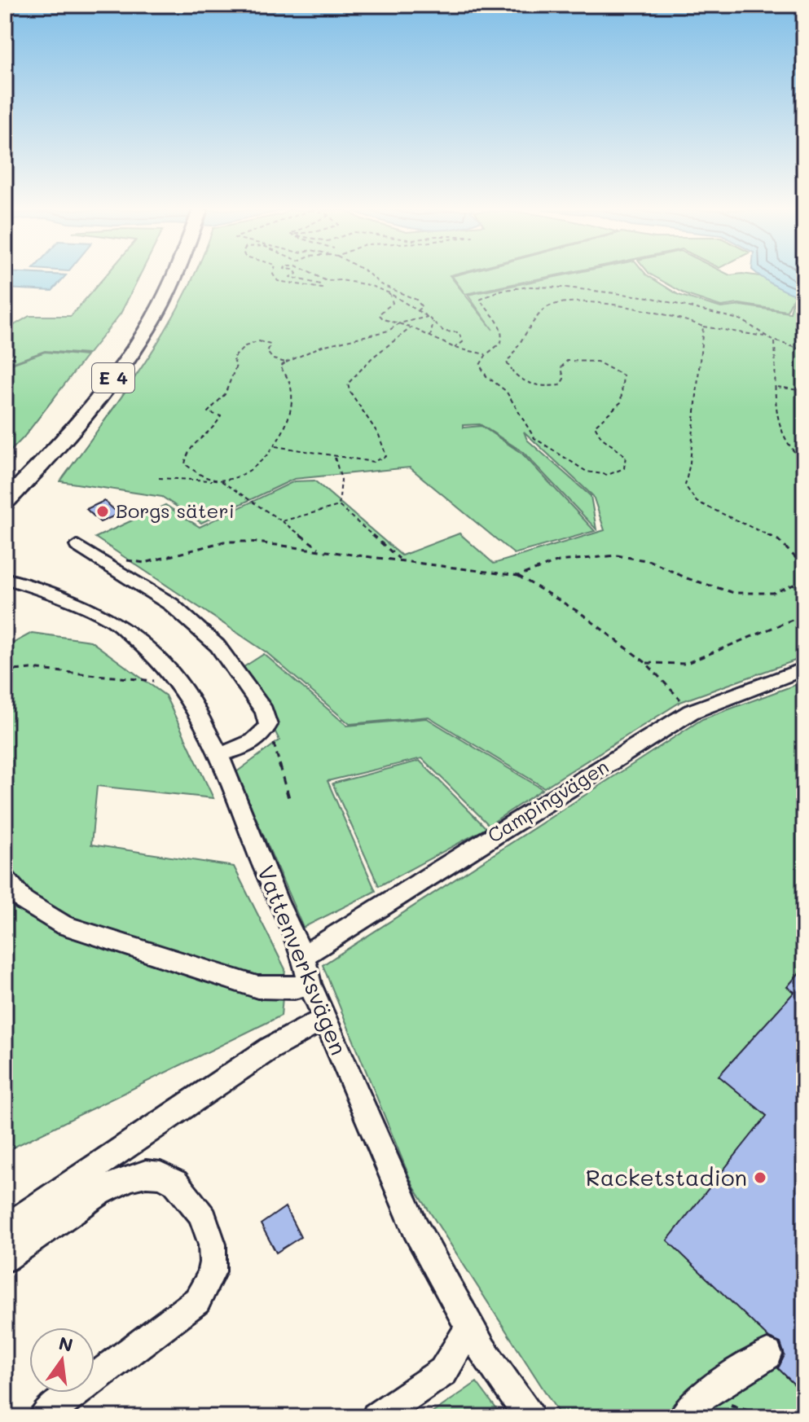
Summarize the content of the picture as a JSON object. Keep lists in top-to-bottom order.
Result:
{
  "streets": {
    "highway": ["E 4"],
    "street": ["Campingvägen", "Vattenverksvägen"]
  },
  "crossings": [
    ["Campingvägen", "Vattenverksvägen"]
  ],
  "places": ["Borgs säteri", "Racketstadion"],
  "north": "top"
}
